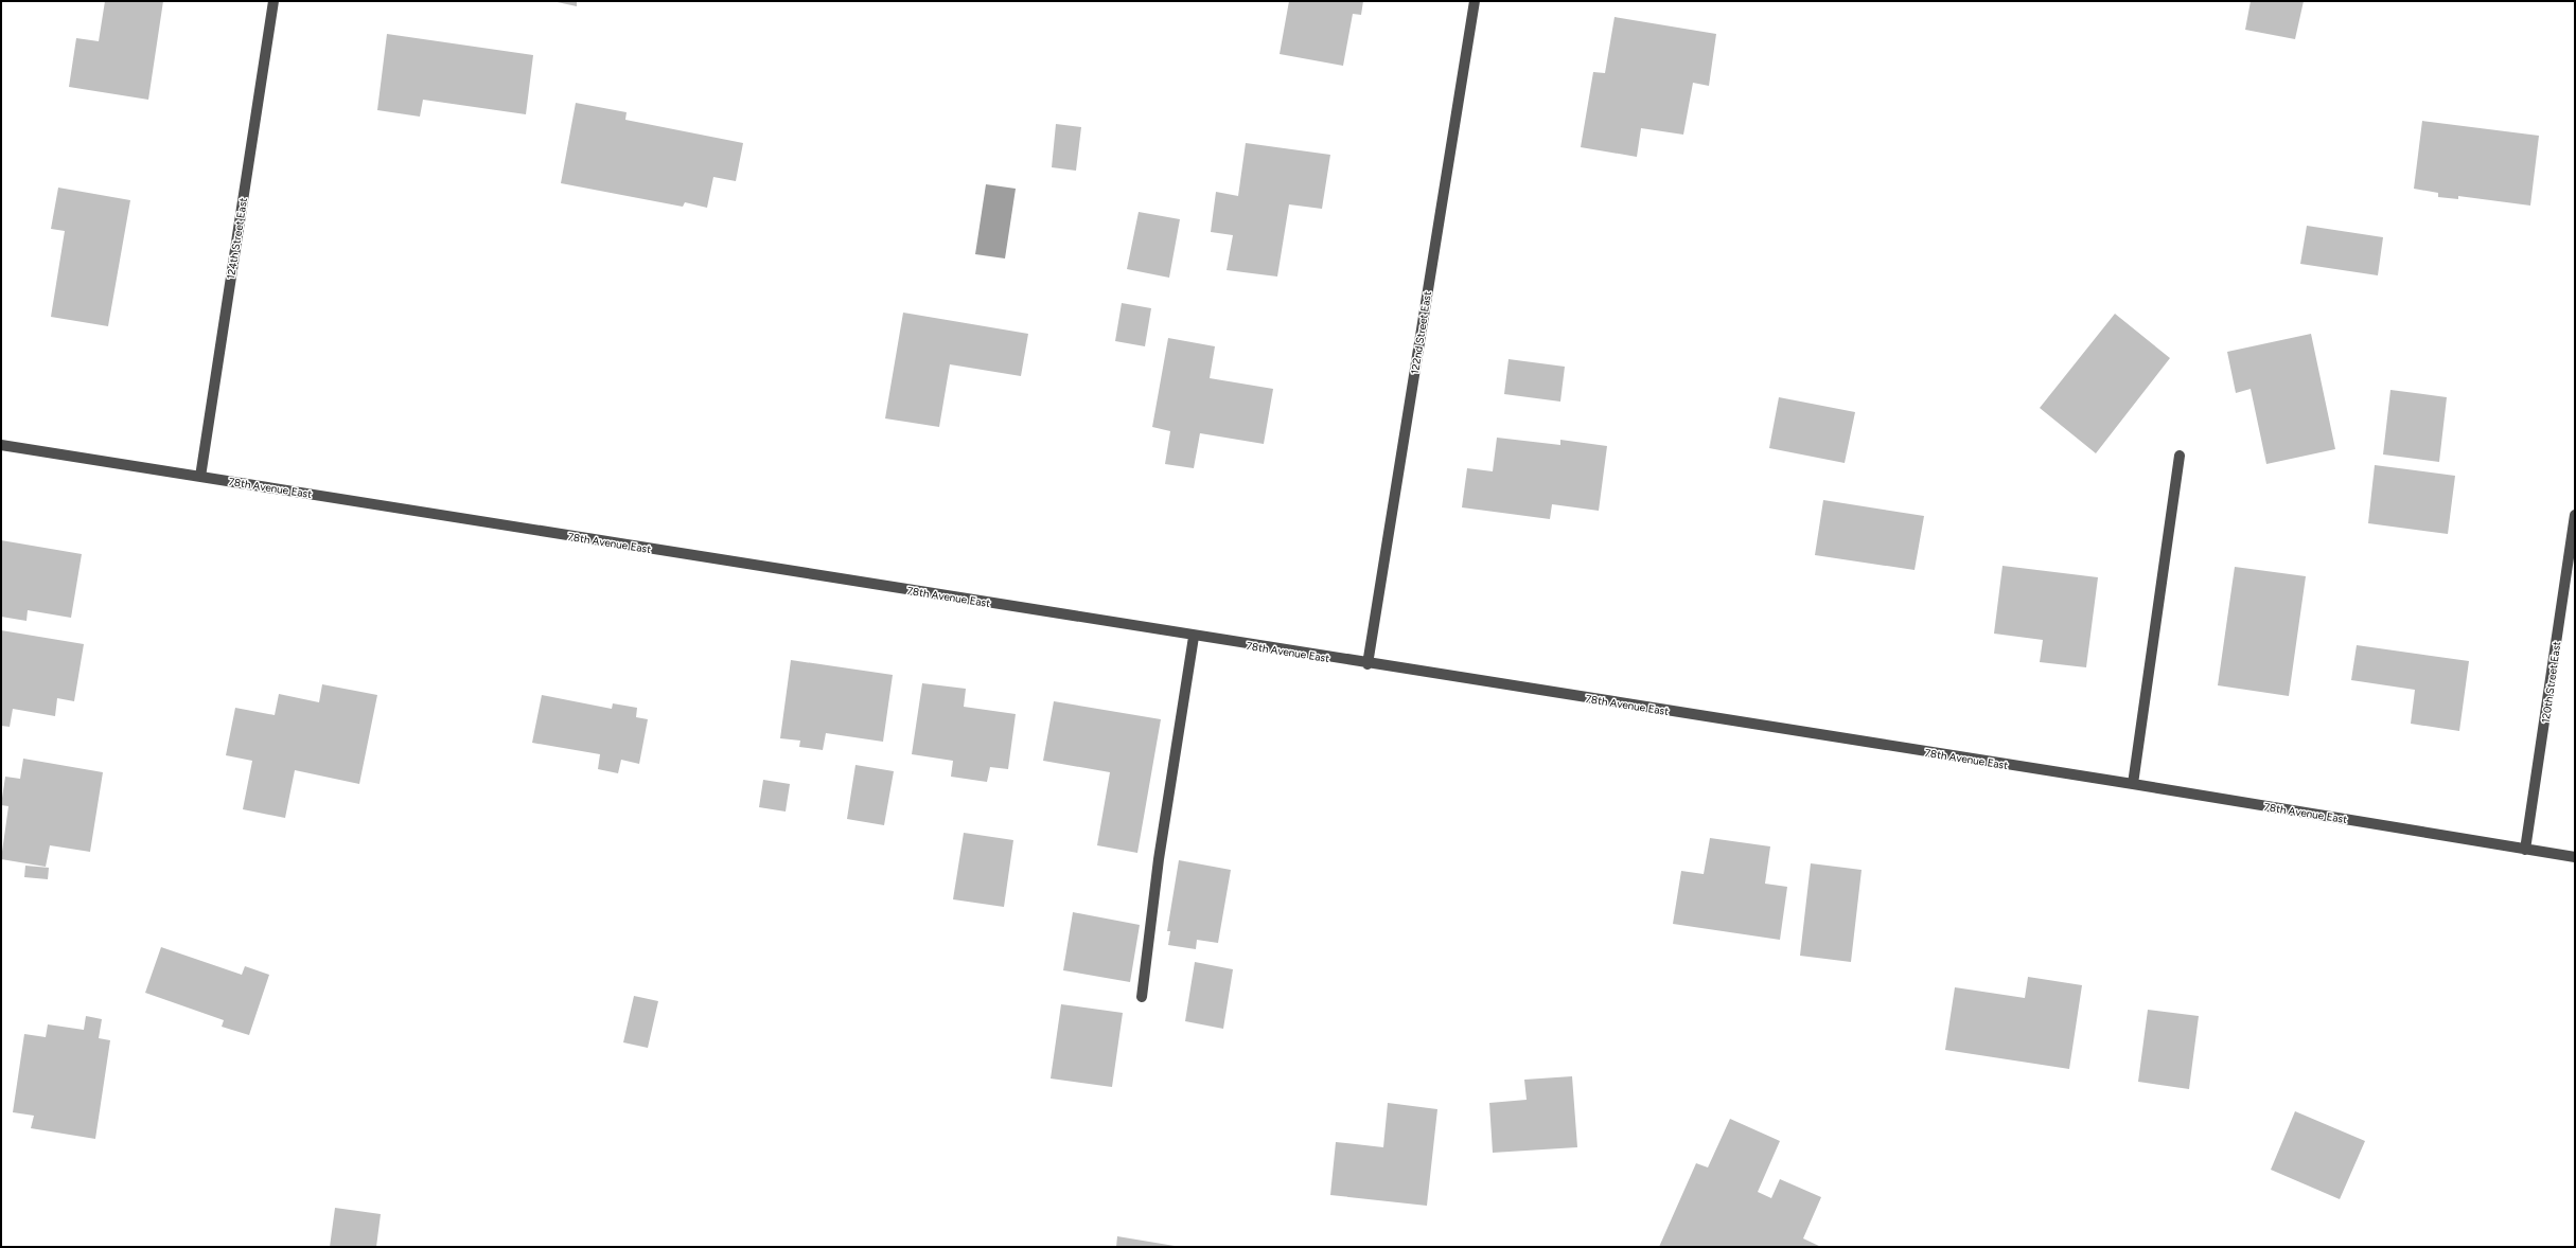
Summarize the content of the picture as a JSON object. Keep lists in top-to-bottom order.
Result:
{
  "streets": {
    "street": [
      "124th Street East",
      "122nd Street East",
      "78th Avenue East",
      "120th Street East"
    ]
  },
  "crossings": [
    ["124th Street East", "78th Avenue East"],
    ["122nd Street East", "78th Avenue East"],
    ["78th Avenue East", "120th Street East"]
  ]
}
